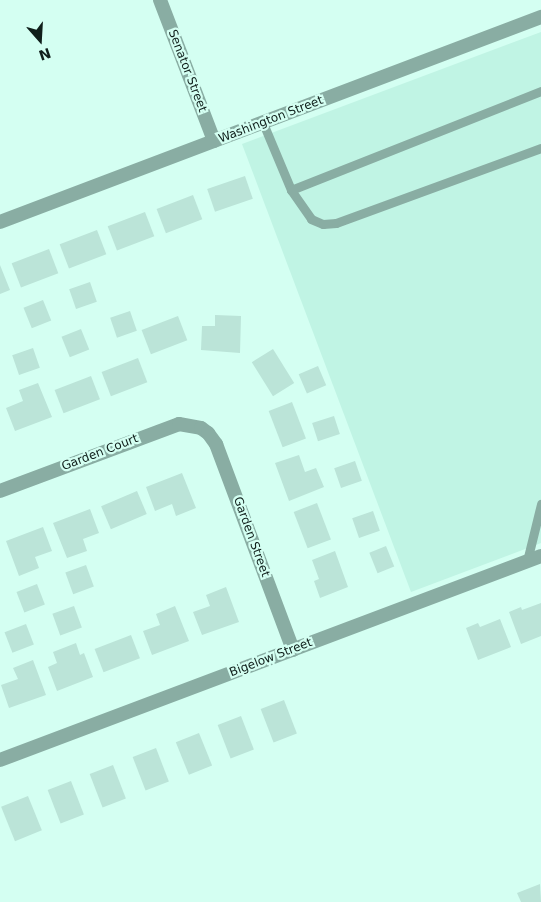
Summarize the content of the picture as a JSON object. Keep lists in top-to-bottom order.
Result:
{
  "streets": {
    "street": [
      "Senator Street",
      "Washington Street",
      "Garden Court",
      "Garden Street",
      "Bigelow Street"
    ]
  },
  "crossings": [
    ["Senator Street", "Washington Street"],
    ["Garden Court", "Garden Street"],
    ["Garden Street", "Bigelow Street"]
  ],
  "north": "bottom"
}
